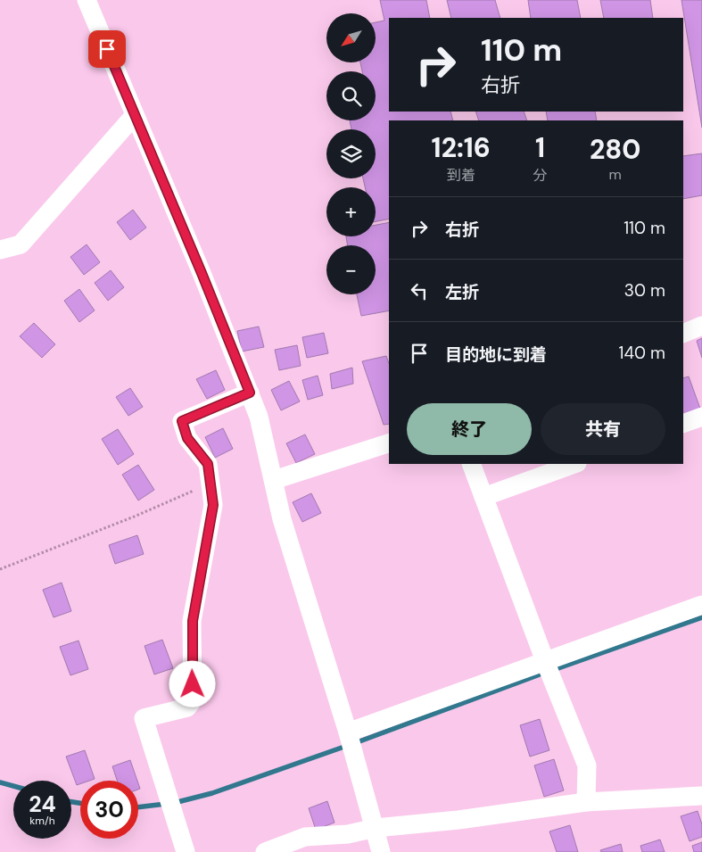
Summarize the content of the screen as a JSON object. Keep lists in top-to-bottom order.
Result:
{
  "north": "bottom left",
  "page": {
    "map_buttons": ["+", "−"],
    "turn": ["110 m", "右折"],
    "eta": [
      "12:16",
      "到着",
      "1",
      "分",
      "280",
      "m"
    ],
    "list": [
      {
        "name": "右折",
        "value": "110 m"
      },
      {
        "name": "左折",
        "value": "30 m"
      },
      {
        "name": "目的地に到着",
        "value": "140 m"
      }
    ],
    "buttons": ["終了", "共有"],
    "speed": "24 km/h",
    "limit": "30"
  }
}
